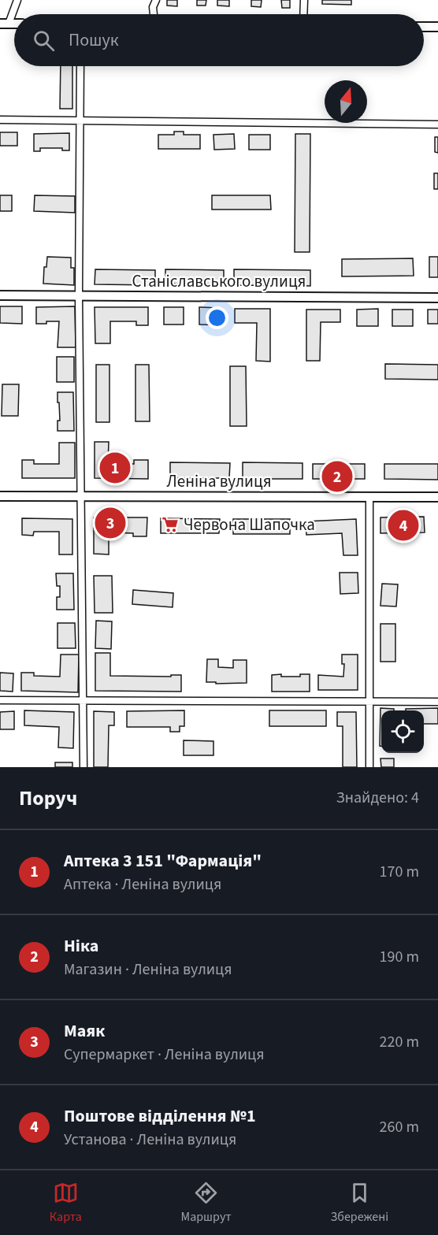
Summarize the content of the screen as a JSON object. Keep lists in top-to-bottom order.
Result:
{
  "streets": {
    "street": ["Станіславського вулиця", "Леніна вулиця"]
  },
  "places": {
    "supermarket": ["Червона Шапочка"]
  },
  "north": "top",
  "page": {
    "search": "Пошук",
    "pins": [
      "1",
      "2",
      "3",
      "4"
    ],
    "heading": ["Поруч", "Знайдено: 4"],
    "list": [
      {
        "mark": "1",
        "name": "Аптека 3 151 \"Фармація\"",
        "note": "Аптека · Леніна вулиця",
        "value": "170 m"
      },
      {
        "mark": "2",
        "name": "Ніка",
        "note": "Магазин · Леніна вулиця",
        "value": "190 m"
      },
      {
        "mark": "3",
        "name": "Маяк",
        "note": "Супермаркет · Леніна вулиця",
        "value": "220 m"
      },
      {
        "mark": "4",
        "name": "Поштове відділення №1",
        "note": "Установа · Леніна вулиця",
        "value": "260 m"
      }
    ],
    "nav": ["Карта", "Маршрут", "Збережені"]
  }
}
